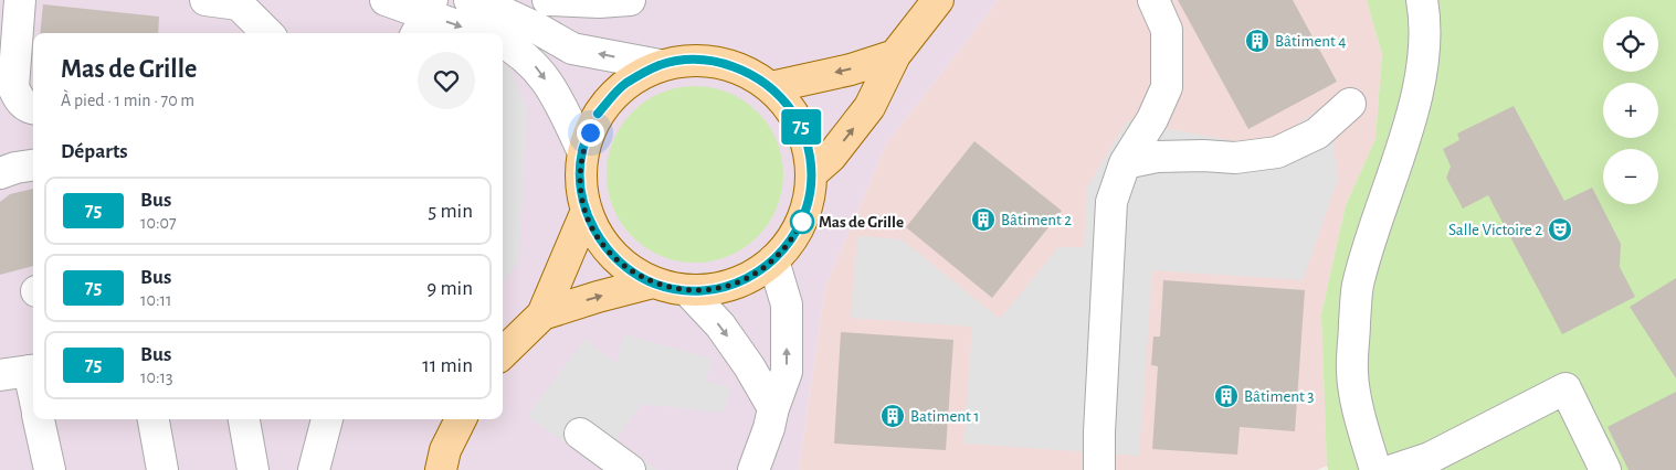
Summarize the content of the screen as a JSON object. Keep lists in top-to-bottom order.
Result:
{
  "places": {
    "building": [
      "Bâtiment 4",
      "Bâtiment 2",
      "Bâtiment 3",
      "Batiment 1"
    ],
    "other": ["Mas de Grille"],
    "theatre": ["Salle Victoire 2"]
  },
  "lines": ["bus line 75"],
  "page": {
    "on_map": "75",
    "map_buttons": ["+", "−"],
    "heading": [
      ["Mas de Grille", "À pied · 1 min · 70 m"],
      "Départs"
    ],
    "list": [
      {
        "mark": "75",
        "name": "Bus",
        "note": "10:07",
        "value": "5 min"
      },
      {
        "mark": "75",
        "name": "Bus",
        "note": "10:11",
        "value": "9 min"
      },
      {
        "mark": "75",
        "name": "Bus",
        "note": "10:13",
        "value": "11 min"
      }
    ]
  }
}
